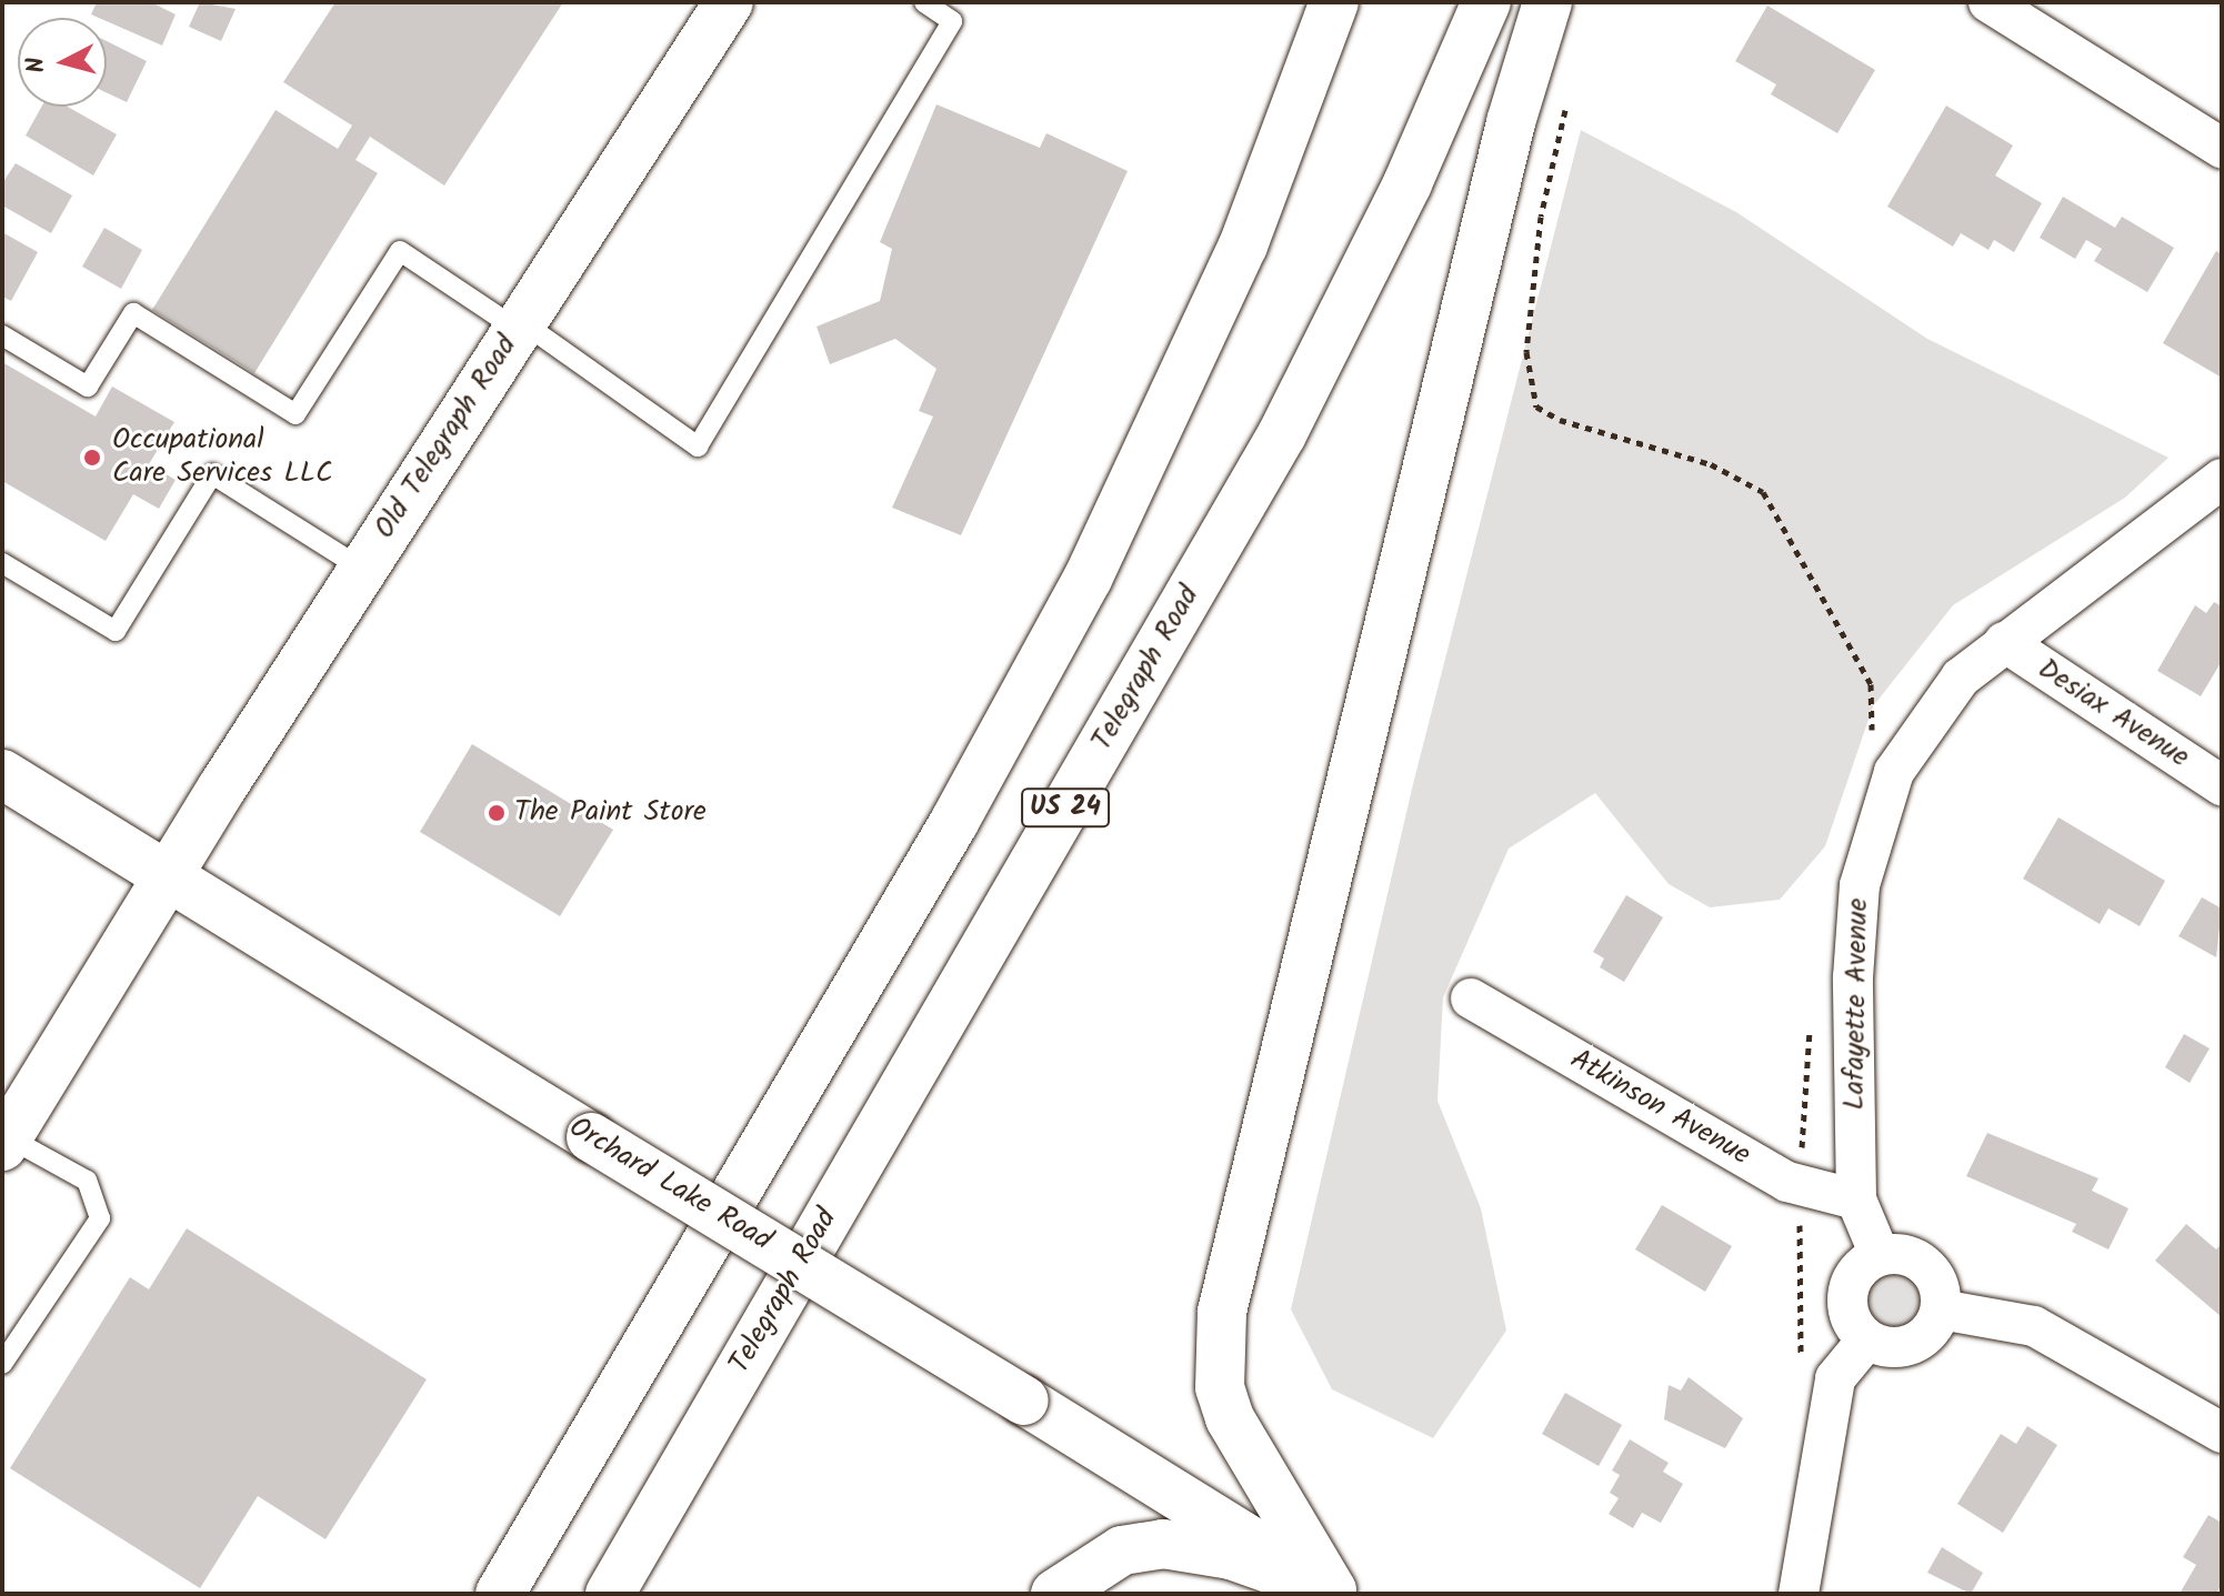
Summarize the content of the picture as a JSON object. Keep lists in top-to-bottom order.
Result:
{
  "streets": {
    "main road": [
      "Old Telegraph Road",
      "Telegraph Road",
      "US 24",
      "Orchard Lake Road"
    ],
    "street": ["Desiax Avenue", "Lafayette Avenue", "Atkinson Avenue"]
  },
  "crossings": [
    ["Old Telegraph Road", "Orchard Lake Road"],
    ["Desiax Avenue", "Lafayette Avenue"],
    ["Lafayette Avenue", "Atkinson Avenue"]
  ],
  "places": ["Occupational Care Services LLC", "The Paint Store"],
  "north": "left"
}
